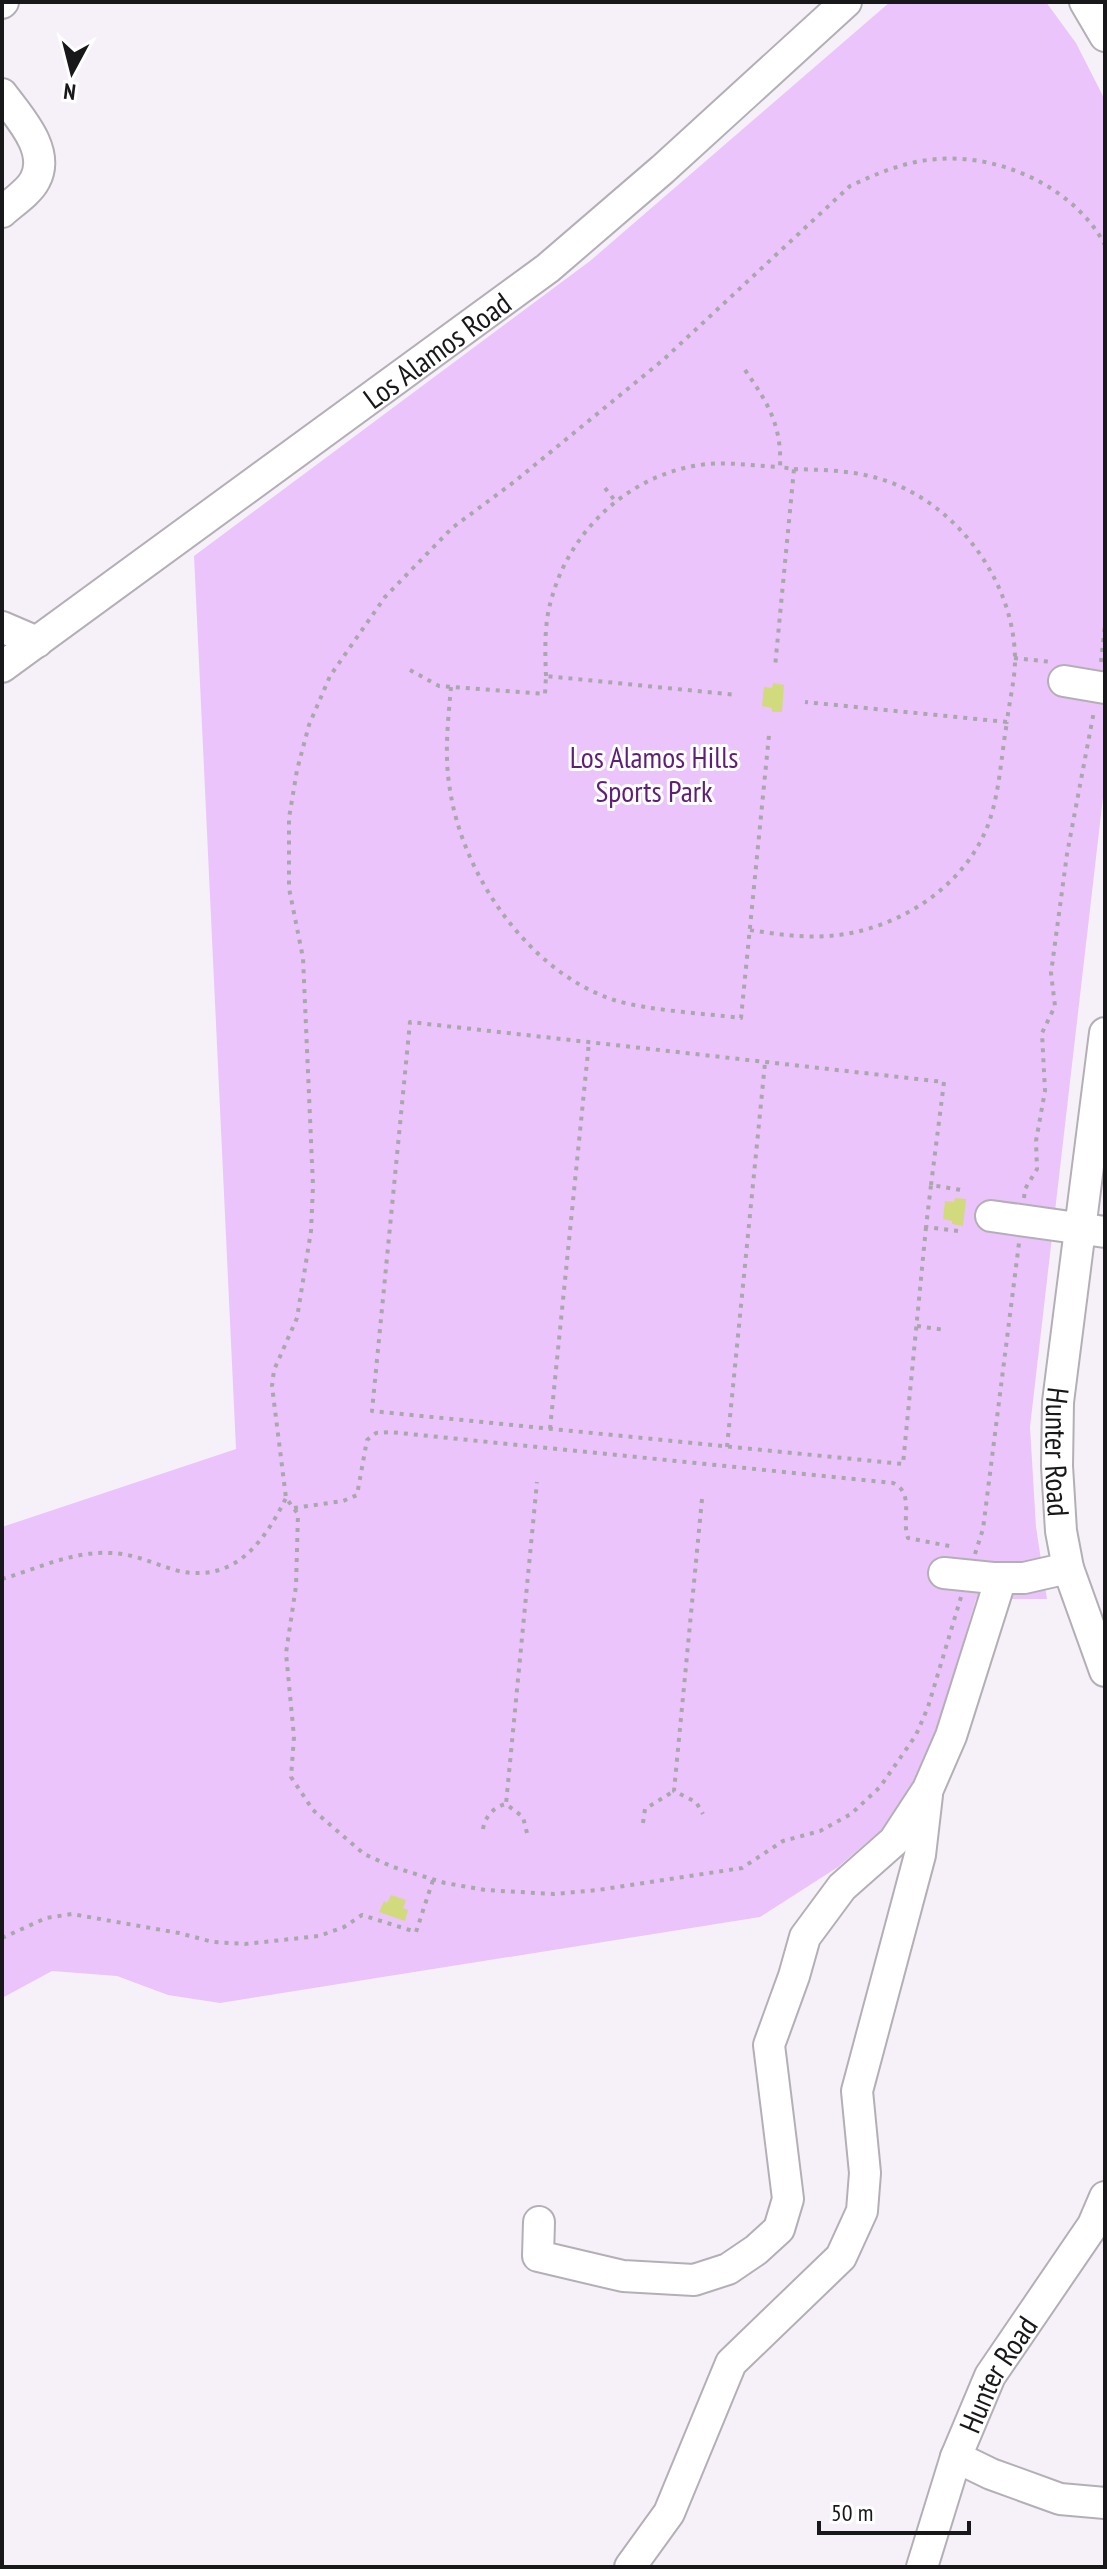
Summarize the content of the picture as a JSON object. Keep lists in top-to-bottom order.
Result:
{
  "streets": {
    "street": ["Los Alamos Road", "Hunter Road"]
  },
  "parks": ["Los Alamos Hills Sports Park"],
  "scale_bar": "50 m",
  "north": "bottom"
}
